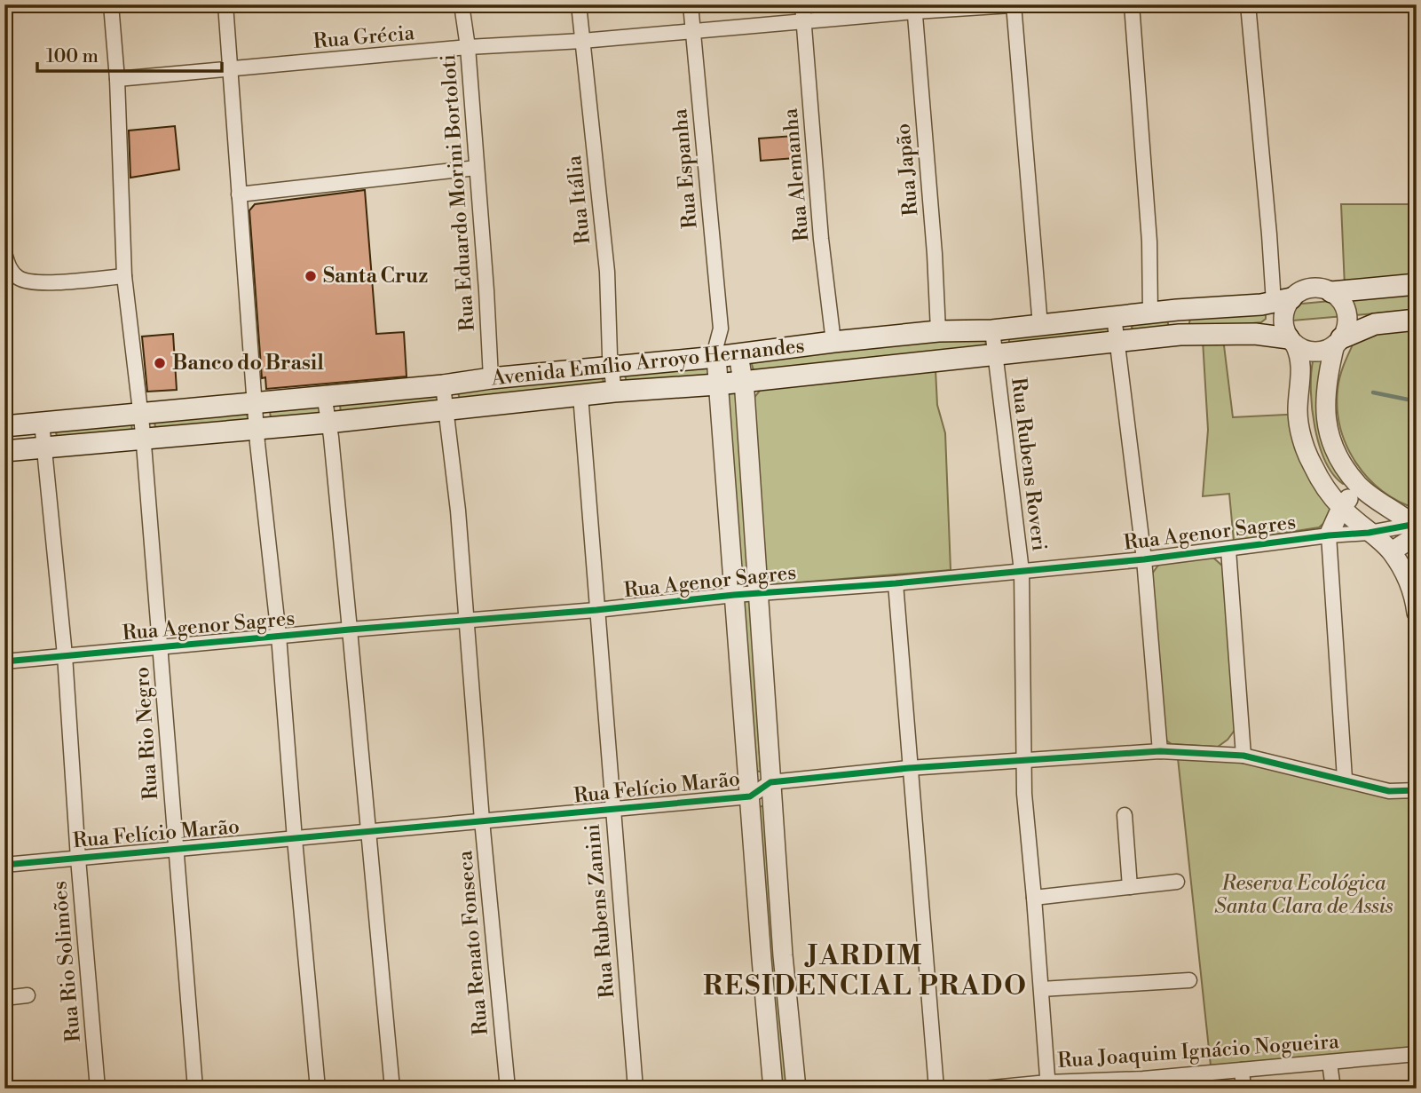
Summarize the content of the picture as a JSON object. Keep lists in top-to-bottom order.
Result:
{
  "streets": {
    "main road": ["Avenida Emílio Arroyo Hernandes"],
    "street": [
      "Rua Grécia",
      "Rua Espanha",
      "Rua Japão",
      "Rua Alemanha",
      "Rua Eduardo Morini Bortoloti",
      "Rua Itália",
      "Rua Rubens Roveri",
      "Rua Agenor Sagres",
      "Rua Rio Negro",
      "Rua Felício Marão",
      "Rua Rubens Zanini",
      "Rua Renato Fonseca",
      "Rua Rio Solimões",
      "Rua Joaquim Ignácio Nogueira"
    ]
  },
  "crossings": [
    ["Rua Grécia", "Rua Espanha"],
    ["Rua Grécia", "Rua Japão"],
    ["Rua Grécia", "Rua Alemanha"],
    ["Rua Grécia", "Rua Eduardo Morini Bortoloti"],
    ["Rua Grécia", "Rua Itália"],
    ["Rua Grécia", "Rua Rio Negro"],
    ["Rua Espanha", "Avenida Emílio Arroyo Hernandes"],
    ["Rua Japão", "Avenida Emílio Arroyo Hernandes"],
    ["Rua Alemanha", "Avenida Emílio Arroyo Hernandes"],
    ["Rua Eduardo Morini Bortoloti", "Avenida Emílio Arroyo Hernandes"],
    ["Rua Itália", "Avenida Emílio Arroyo Hernandes"],
    ["Avenida Emílio Arroyo Hernandes", "Rua Rubens Roveri"],
    ["Avenida Emílio Arroyo Hernandes", "Rua Rio Negro"],
    ["Avenida Emílio Arroyo Hernandes", "Rua Rubens Zanini"],
    ["Avenida Emílio Arroyo Hernandes", "Rua Renato Fonseca"],
    ["Avenida Emílio Arroyo Hernandes", "Rua Rio Solimões"],
    ["Rua Rubens Roveri", "Rua Agenor Sagres"],
    ["Rua Rubens Roveri", "Rua Felício Marão"],
    ["Rua Rubens Roveri", "Rua Joaquim Ignácio Nogueira"],
    ["Rua Agenor Sagres", "Rua Rio Negro"],
    ["Rua Agenor Sagres", "Rua Rubens Zanini"],
    ["Rua Agenor Sagres", "Rua Renato Fonseca"],
    ["Rua Agenor Sagres", "Rua Rio Solimões"],
    ["Rua Rio Negro", "Rua Felício Marão"],
    ["Rua Felício Marão", "Rua Rubens Zanini"],
    ["Rua Felício Marão", "Rua Renato Fonseca"],
    ["Rua Felício Marão", "Rua Rio Solimões"]
  ],
  "districts": ["JARDIM RESIDENCIAL PRADO"],
  "parks": ["Reserva Ecológica Santa Clara de Assis"],
  "places": ["Santa Cruz", "Banco do Brasil"],
  "scale_bar": "100 m"
}
